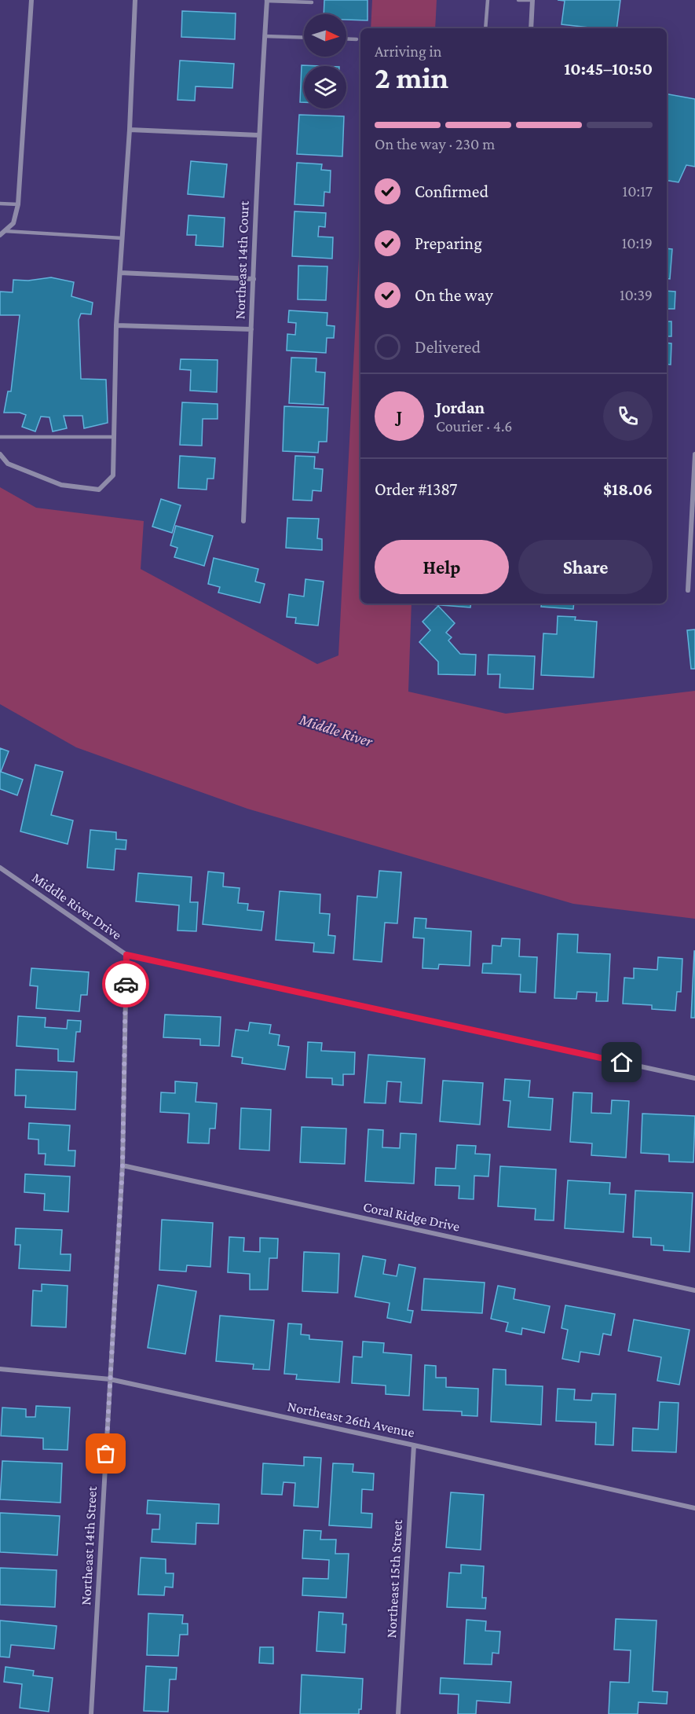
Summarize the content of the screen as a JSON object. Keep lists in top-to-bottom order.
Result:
{
  "streets": {
    "street": [
      "Northeast 14th Court",
      "Middle River Drive",
      "Coral Ridge Drive",
      "Northeast 26th Avenue",
      "Northeast 14th Street",
      "Northeast 15th Street"
    ]
  },
  "crossings": [
    ["Middle River Drive", "Northeast 14th Street"],
    ["Coral Ridge Drive", "Northeast 14th Street"],
    ["Northeast 26th Avenue", "Northeast 14th Street"],
    ["Northeast 26th Avenue", "Northeast 15th Street"]
  ],
  "water": ["Middle River"],
  "north": "right",
  "page": {
    "heading": ["2 min", "Arriving in", "10:45–10:50"],
    "panel": [
      "Jordan",
      "Courier · 4.6",
      "Order #1387",
      "$18.06"
    ],
    "bar": "On the way · 230 m",
    "list": [
      ["Confirmed", "10:17"],
      ["Preparing", "10:19"],
      ["On the way", "10:39"],
      "Delivered"
    ],
    "round": "J",
    "buttons": ["Help", "Share"]
  }
}
